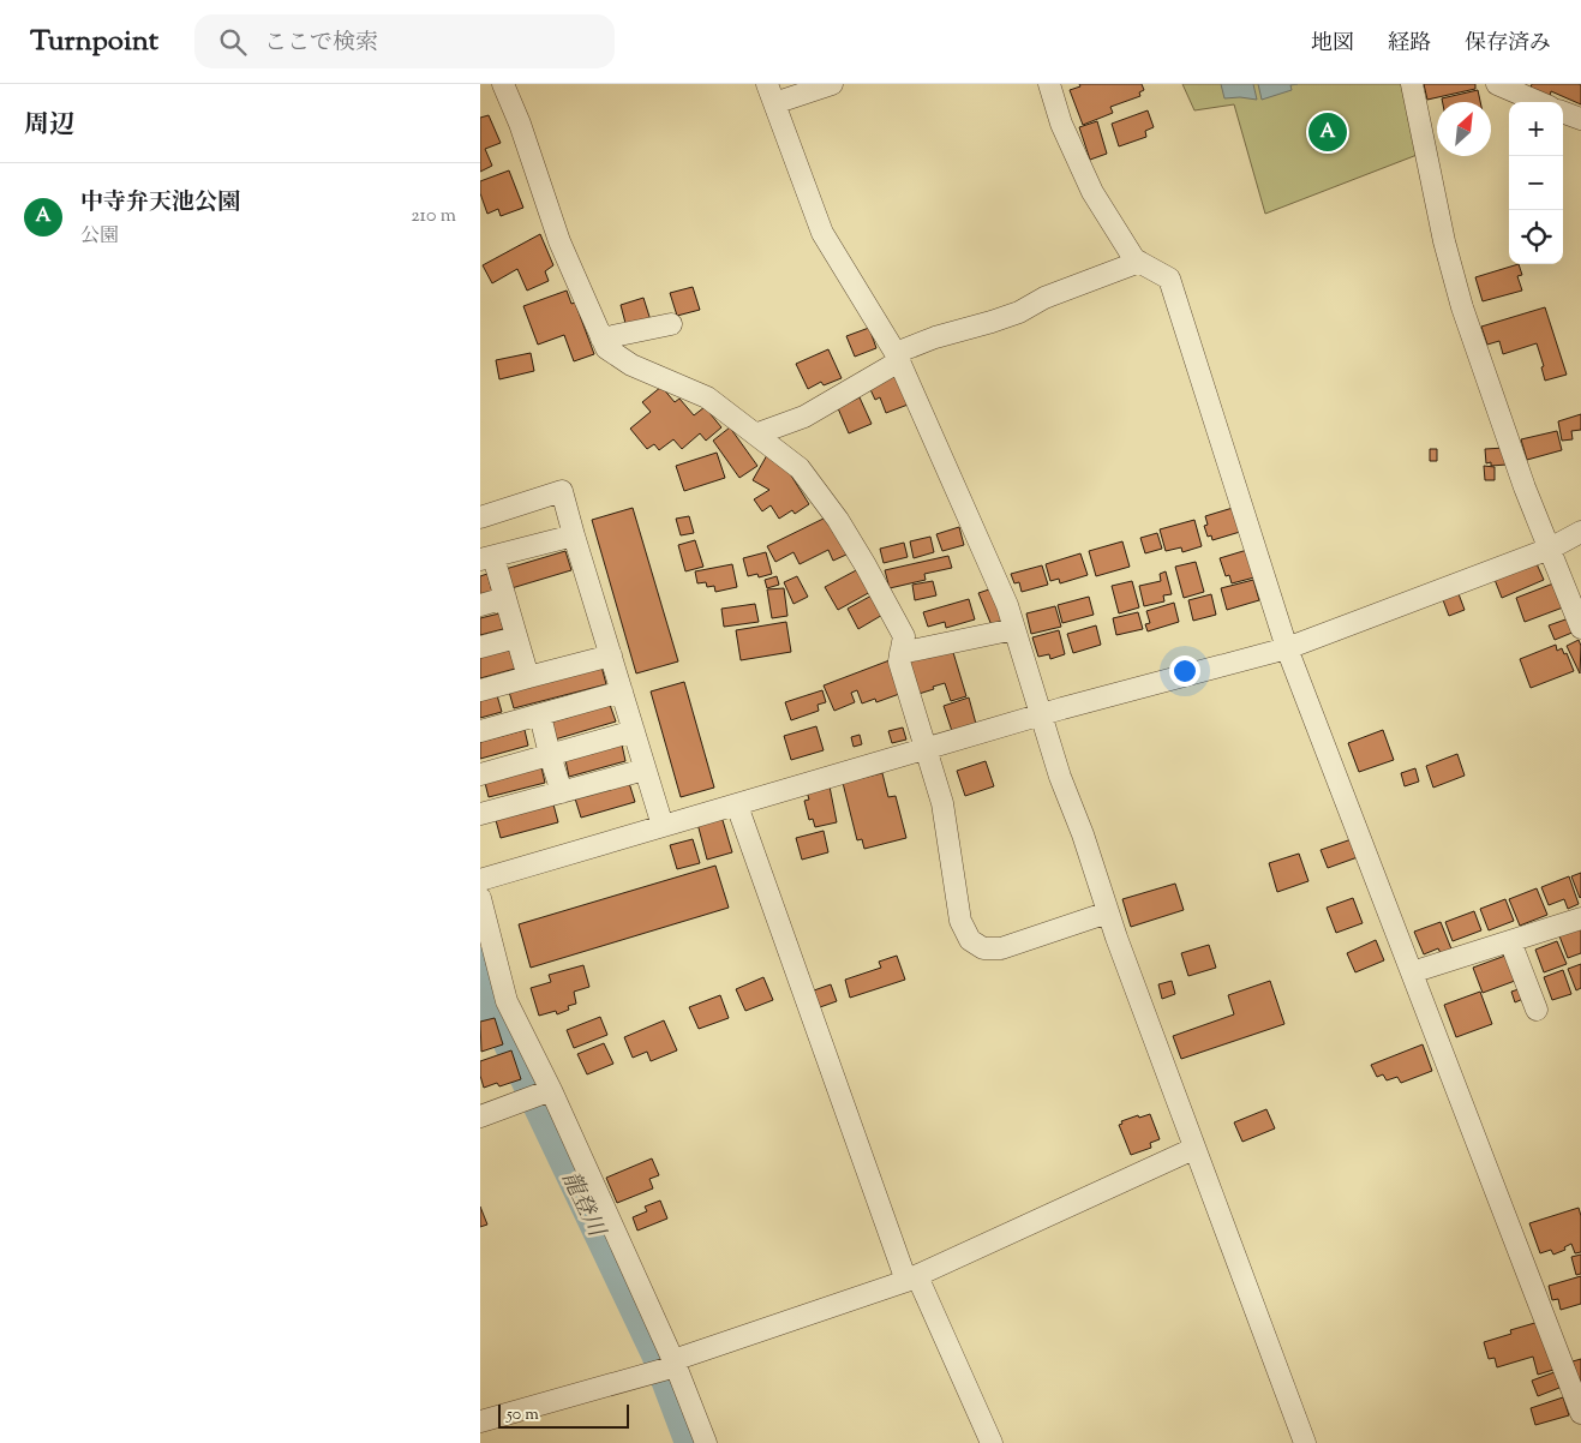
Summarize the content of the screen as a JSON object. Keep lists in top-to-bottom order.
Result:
{
  "water": ["龍登川"],
  "scale_bar": "50 m",
  "north": "top right",
  "page": {
    "header": "Turnpoint",
    "search": "ここで検索",
    "nav": ["地図", "経路", "保存済み"],
    "heading": "周辺",
    "map_buttons": ["+", "−"],
    "pins": "A",
    "list": [
      {
        "mark": "A",
        "name": "中寺弁天池公園",
        "note": "公園",
        "value": "210 m"
      }
    ],
    "scale": "50 m"
  }
}
